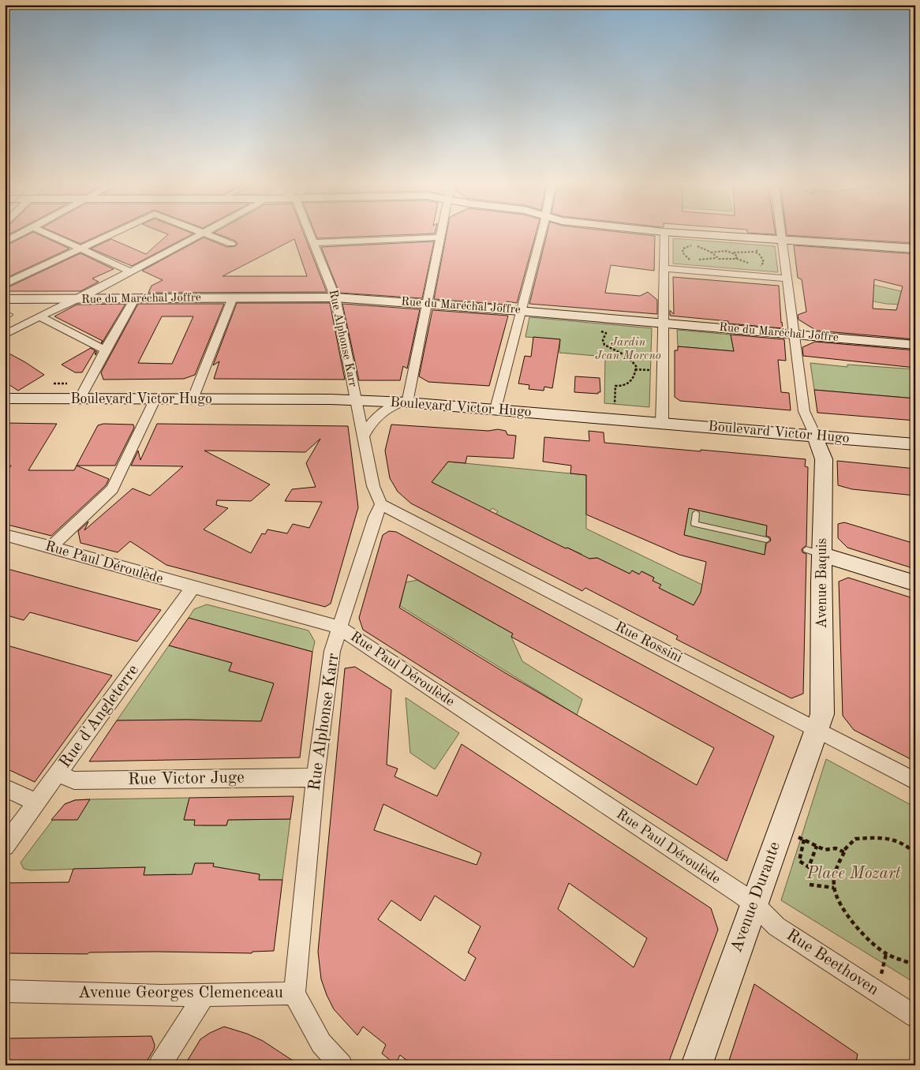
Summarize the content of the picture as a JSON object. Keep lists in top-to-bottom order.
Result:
{
  "streets": {
    "main road": [
      "Rue du Maréchal Joffre",
      "Boulevard Victor Hugo",
      "Avenue Baquis",
      "Avenue Durante"
    ],
    "street": [
      "Rue Alphonse Karr",
      "Rue Paul Déroulède",
      "Rue Rossini",
      "Rue d'Angleterre",
      "Rue Victor Juge",
      "Rue Beethoven",
      "Avenue Georges Clemenceau"
    ]
  },
  "crossings": [
    ["Rue du Maréchal Joffre", "Rue Alphonse Karr"],
    ["Rue Alphonse Karr", "Boulevard Victor Hugo"],
    ["Rue Alphonse Karr", "Rue Paul Déroulède"],
    ["Rue Alphonse Karr", "Rue Rossini"],
    ["Rue Alphonse Karr", "Rue Victor Juge"],
    ["Rue Alphonse Karr", "Avenue Georges Clemenceau"],
    ["Boulevard Victor Hugo", "Avenue Baquis"],
    ["Rue Paul Déroulède", "Rue d'Angleterre"],
    ["Rue Paul Déroulède", "Avenue Durante"],
    ["Rue Paul Déroulède", "Rue Beethoven"],
    ["Avenue Baquis", "Rue Rossini"],
    ["Avenue Baquis", "Avenue Durante"],
    ["Rue Rossini", "Avenue Durante"],
    ["Rue d'Angleterre", "Rue Victor Juge"],
    ["Avenue Durante", "Rue Beethoven"]
  ],
  "parks": ["Jardin Jean Moreno", "Place Mozart"]
}
